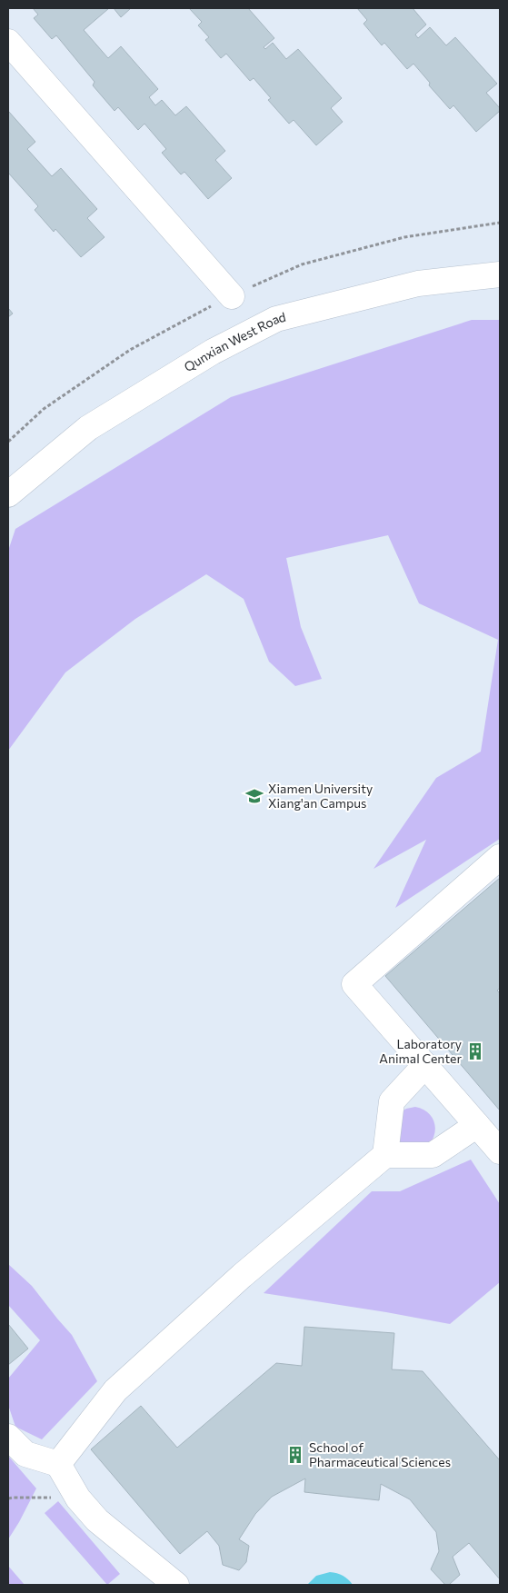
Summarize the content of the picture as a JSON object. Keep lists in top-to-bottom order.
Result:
{
  "streets": {
    "street": ["Qunxian West Road"]
  },
  "places": {
    "school or university": ["Xiamen University Xiang'an Campus"],
    "building": ["Laboratory Animal Center", "School of Pharmaceutical Sciences"]
  }
}
